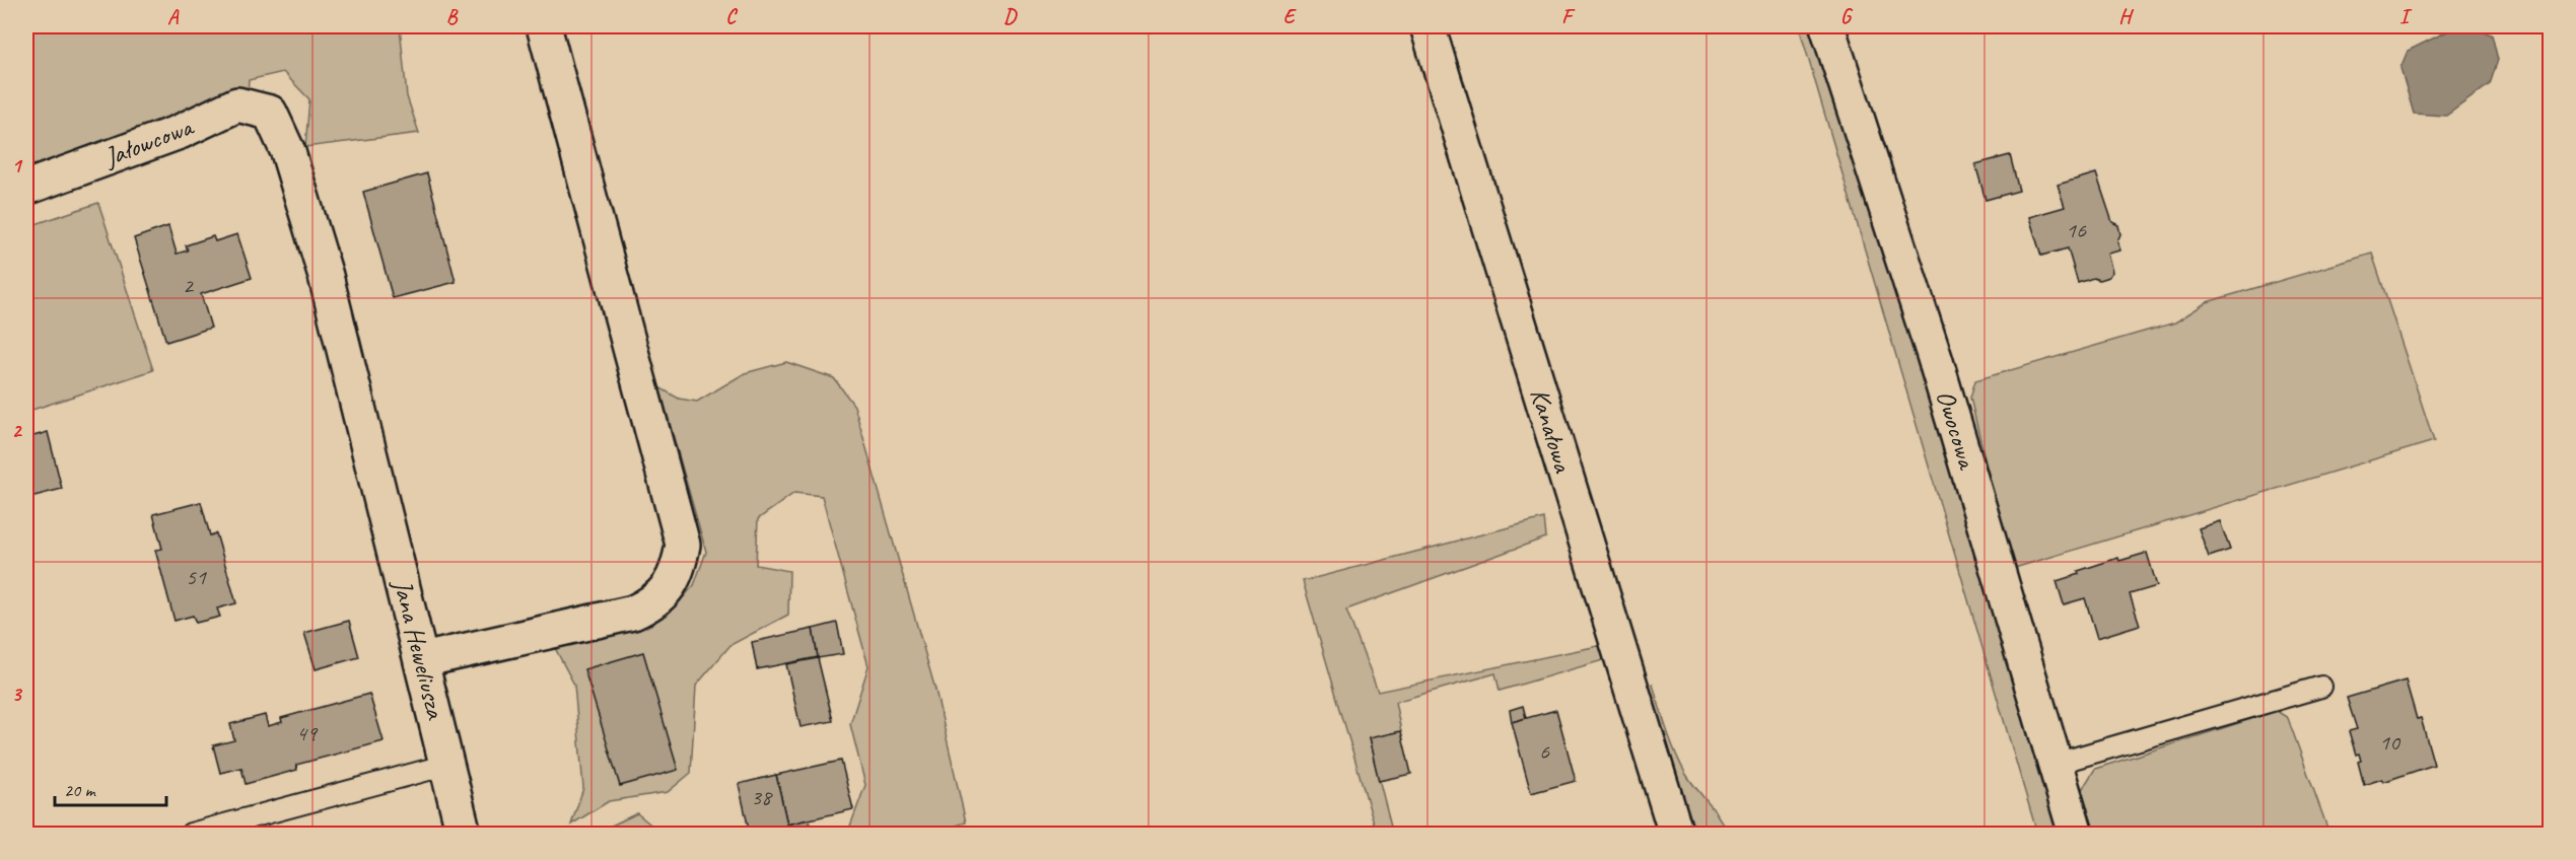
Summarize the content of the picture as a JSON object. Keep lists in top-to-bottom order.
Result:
{
  "streets": {
    "street": [
      "Jałowcowa",
      "Owocowa",
      "Kanałowa",
      "Jana Heweliusza"
    ]
  },
  "crossings": [
    ["Jałowcowa", "Jana Heweliusza"]
  ],
  "house_numbers": [
    "16",
    "2",
    "51",
    "49",
    "10",
    "6",
    "38"
  ],
  "scale_bar": "20 m",
  "grid": {
    "columns": [
      "A",
      "B",
      "C",
      "D",
      "E",
      "F",
      "G",
      "H",
      "I"
    ],
    "rows": ["1", "2", "3"]
  }
}
